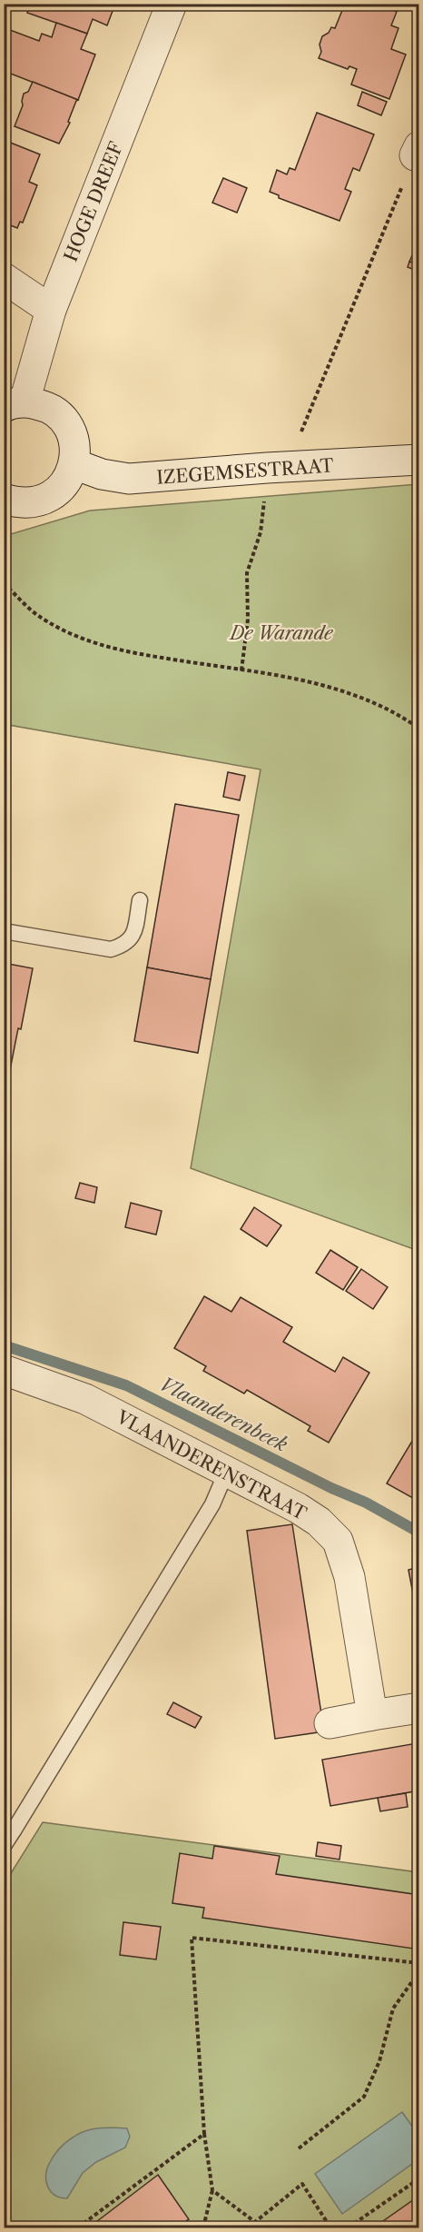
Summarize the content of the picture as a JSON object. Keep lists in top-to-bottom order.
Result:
{
  "streets": {
    "street": ["HOGE DREEF", "IZEGEMSESTRAAT", "VLAANDERENSTRAAT"]
  },
  "water": ["Vlaanderenbeek"],
  "parks": ["De Warande"]
}
